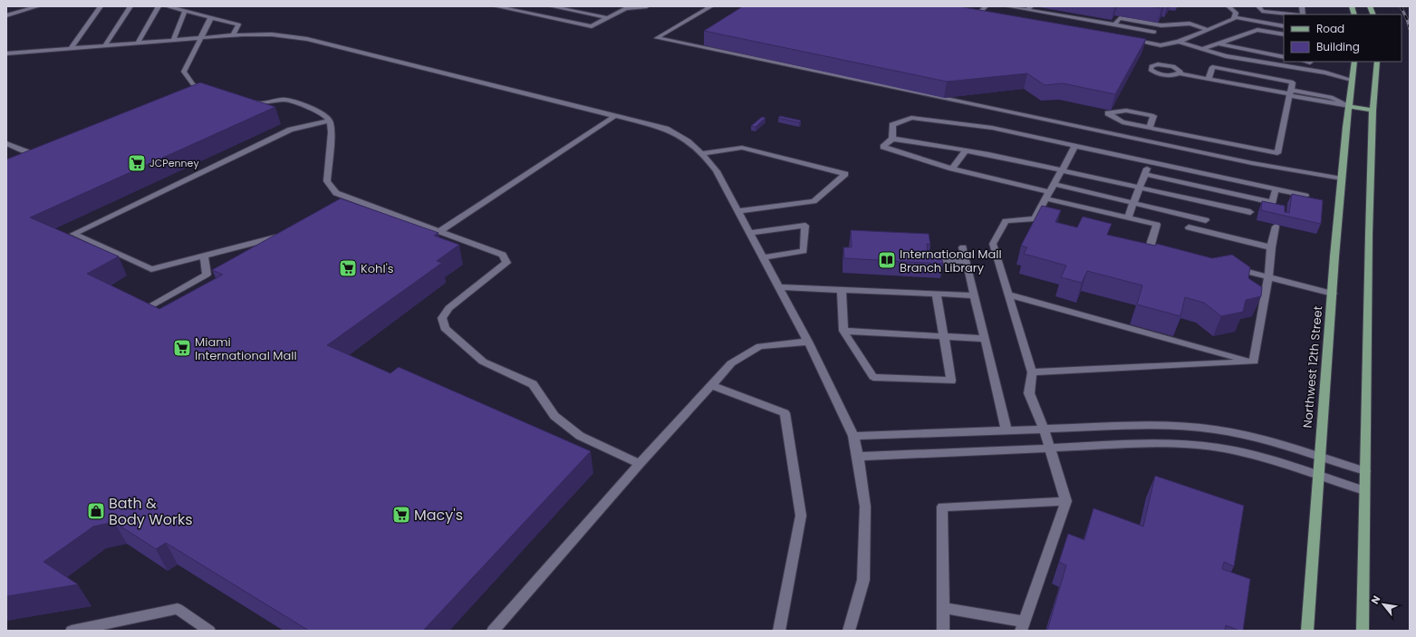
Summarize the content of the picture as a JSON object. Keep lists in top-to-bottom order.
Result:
{
  "streets": {
    "main road": ["Northwest 12th Street"]
  },
  "places": {
    "supermarket": [
      "JCPenney",
      "Kohl's",
      "Miami International Mall",
      "Macy's"
    ],
    "library": ["International Mall Branch Library"],
    "shop": ["Bath & Body Works"]
  },
  "legend": ["Road", "Building"],
  "north": "top left"
}
